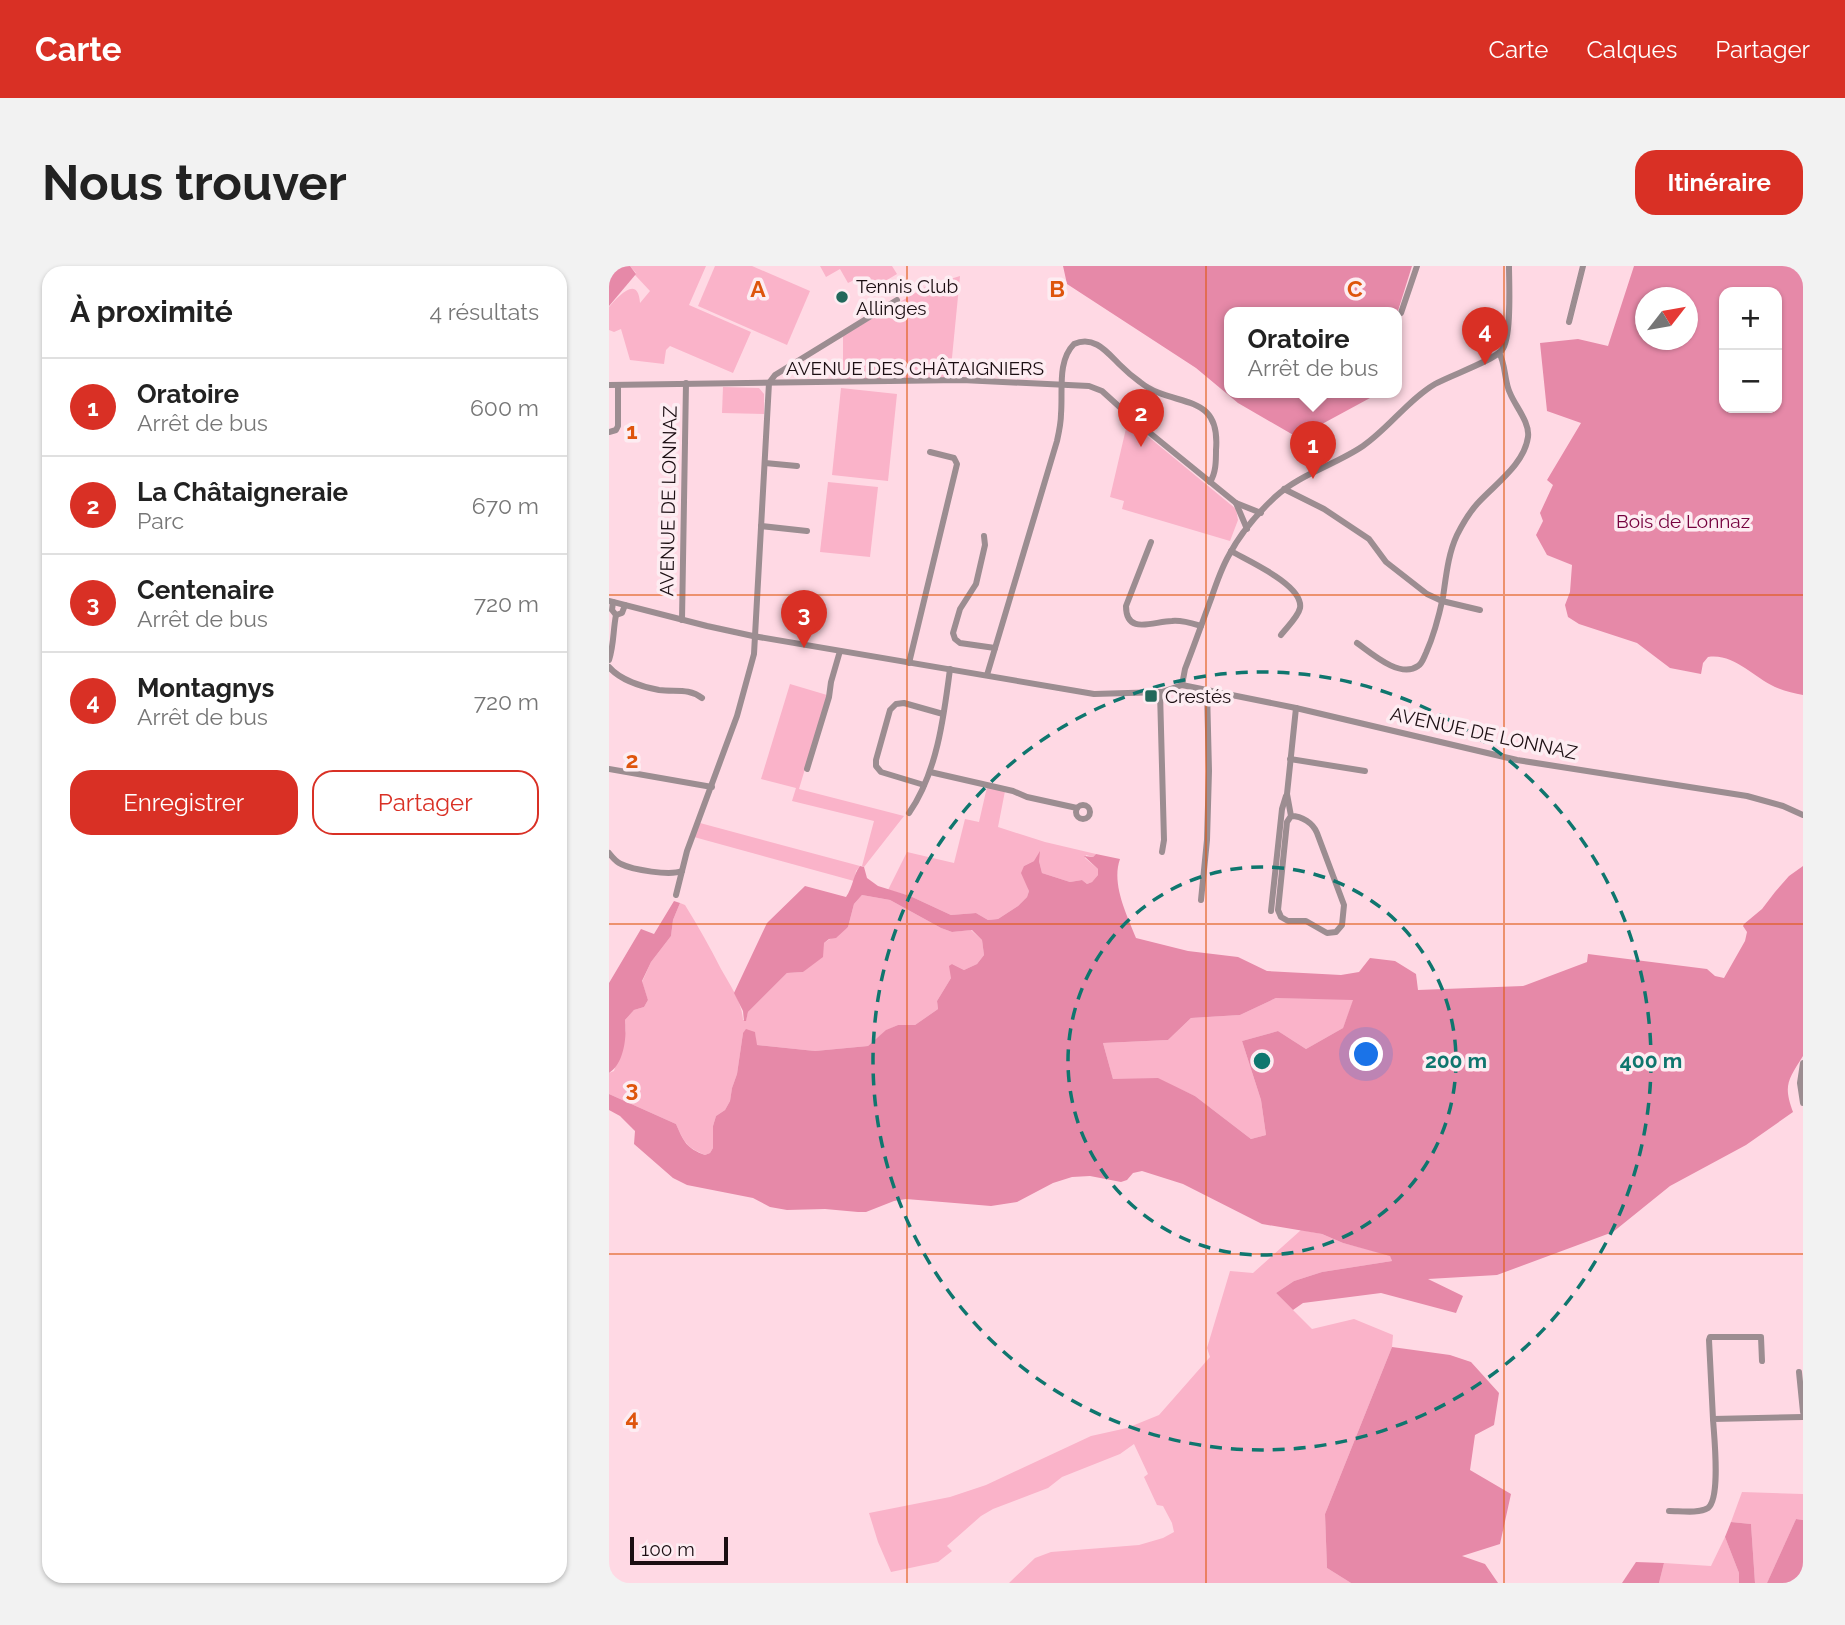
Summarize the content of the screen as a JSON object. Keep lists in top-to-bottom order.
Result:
{
  "streets": {
    "street": ["AVENUE DES CHÂTAIGNIERS", "AVENUE DE LONNAZ"]
  },
  "crossings": [
    ["AVENUE DES CHÂTAIGNIERS", "AVENUE DE LONNAZ"]
  ],
  "parks": ["Bois de Lonnaz"],
  "places": {
    "other": ["Tennis Club Allinges"],
    "transit": ["Crestés"]
  },
  "scale_bar": "100 m",
  "north": "top right",
  "page": {
    "header": "Carte",
    "nav": ["Carte", "Calques", "Partager"],
    "buttons": [
      "Itinéraire",
      ["Enregistrer", "Partager"]
    ],
    "title": "Nous trouver",
    "heading": ["À proximité", "4 résultats"],
    "map_buttons": ["+", "−"],
    "popup": ["Oratoire", "Arrêt de bus"],
    "pins": [
      "4",
      "2",
      "1",
      "3"
    ],
    "list": [
      {
        "mark": "1",
        "name": "Oratoire",
        "note": "Arrêt de bus",
        "value": "600 m"
      },
      {
        "mark": "2",
        "name": "La Châtaigneraie",
        "note": "Parc",
        "value": "670 m"
      },
      {
        "mark": "3",
        "name": "Centenaire",
        "note": "Arrêt de bus",
        "value": "720 m"
      },
      {
        "mark": "4",
        "name": "Montagnys",
        "note": "Arrêt de bus",
        "value": "720 m"
      }
    ],
    "scale": "100 m"
  },
  "grid": {
    "columns": ["A", "B", "C"],
    "rows": [
      "1",
      "2",
      "3",
      "4"
    ]
  },
  "rings": ["200 m", "400 m"]
}
